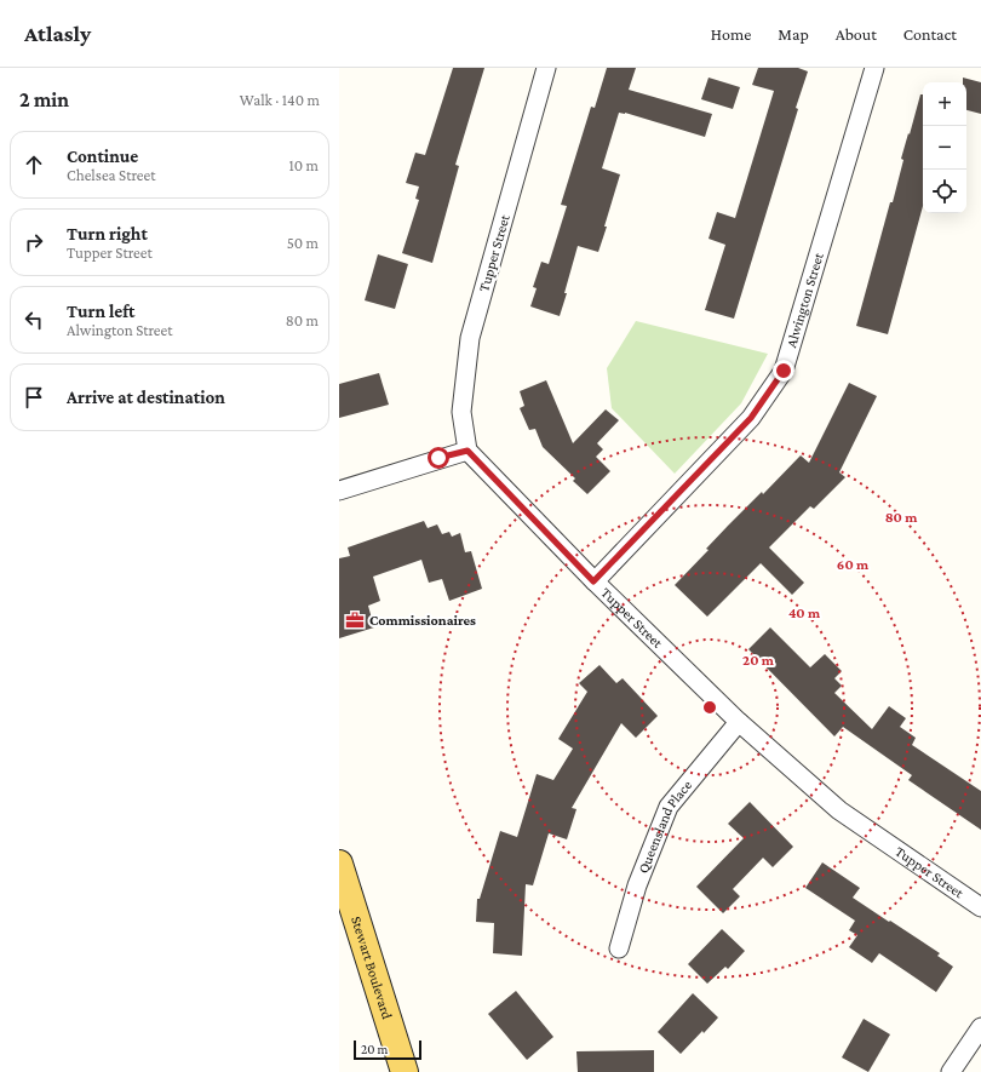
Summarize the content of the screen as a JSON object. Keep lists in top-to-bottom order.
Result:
{
  "streets": {
    "main road": ["Stewart Boulevard"],
    "street": ["Tupper Street", "Alwington Street", "Queensland Place"]
  },
  "crossings": [
    ["Tupper Street", "Alwington Street"],
    ["Tupper Street", "Queensland Place"]
  ],
  "places": {
    "office": ["Commissionaires"]
  },
  "scale_bar": "20 m",
  "page": {
    "header": "Atlasly",
    "nav": [
      "Home",
      "Map",
      "About",
      "Contact"
    ],
    "heading": ["2 min", "Walk · 140 m"],
    "map_buttons": ["+", "−"],
    "list": [
      ["Continue", "Chelsea Street", "10 m"],
      ["Turn right", "Tupper Street", "50 m"],
      ["Turn left", "Alwington Street", "80 m"],
      "Arrive at destination"
    ],
    "scale": "20 m"
  },
  "rings": [
    "80 m",
    "60 m",
    "40 m",
    "20 m"
  ]
}
